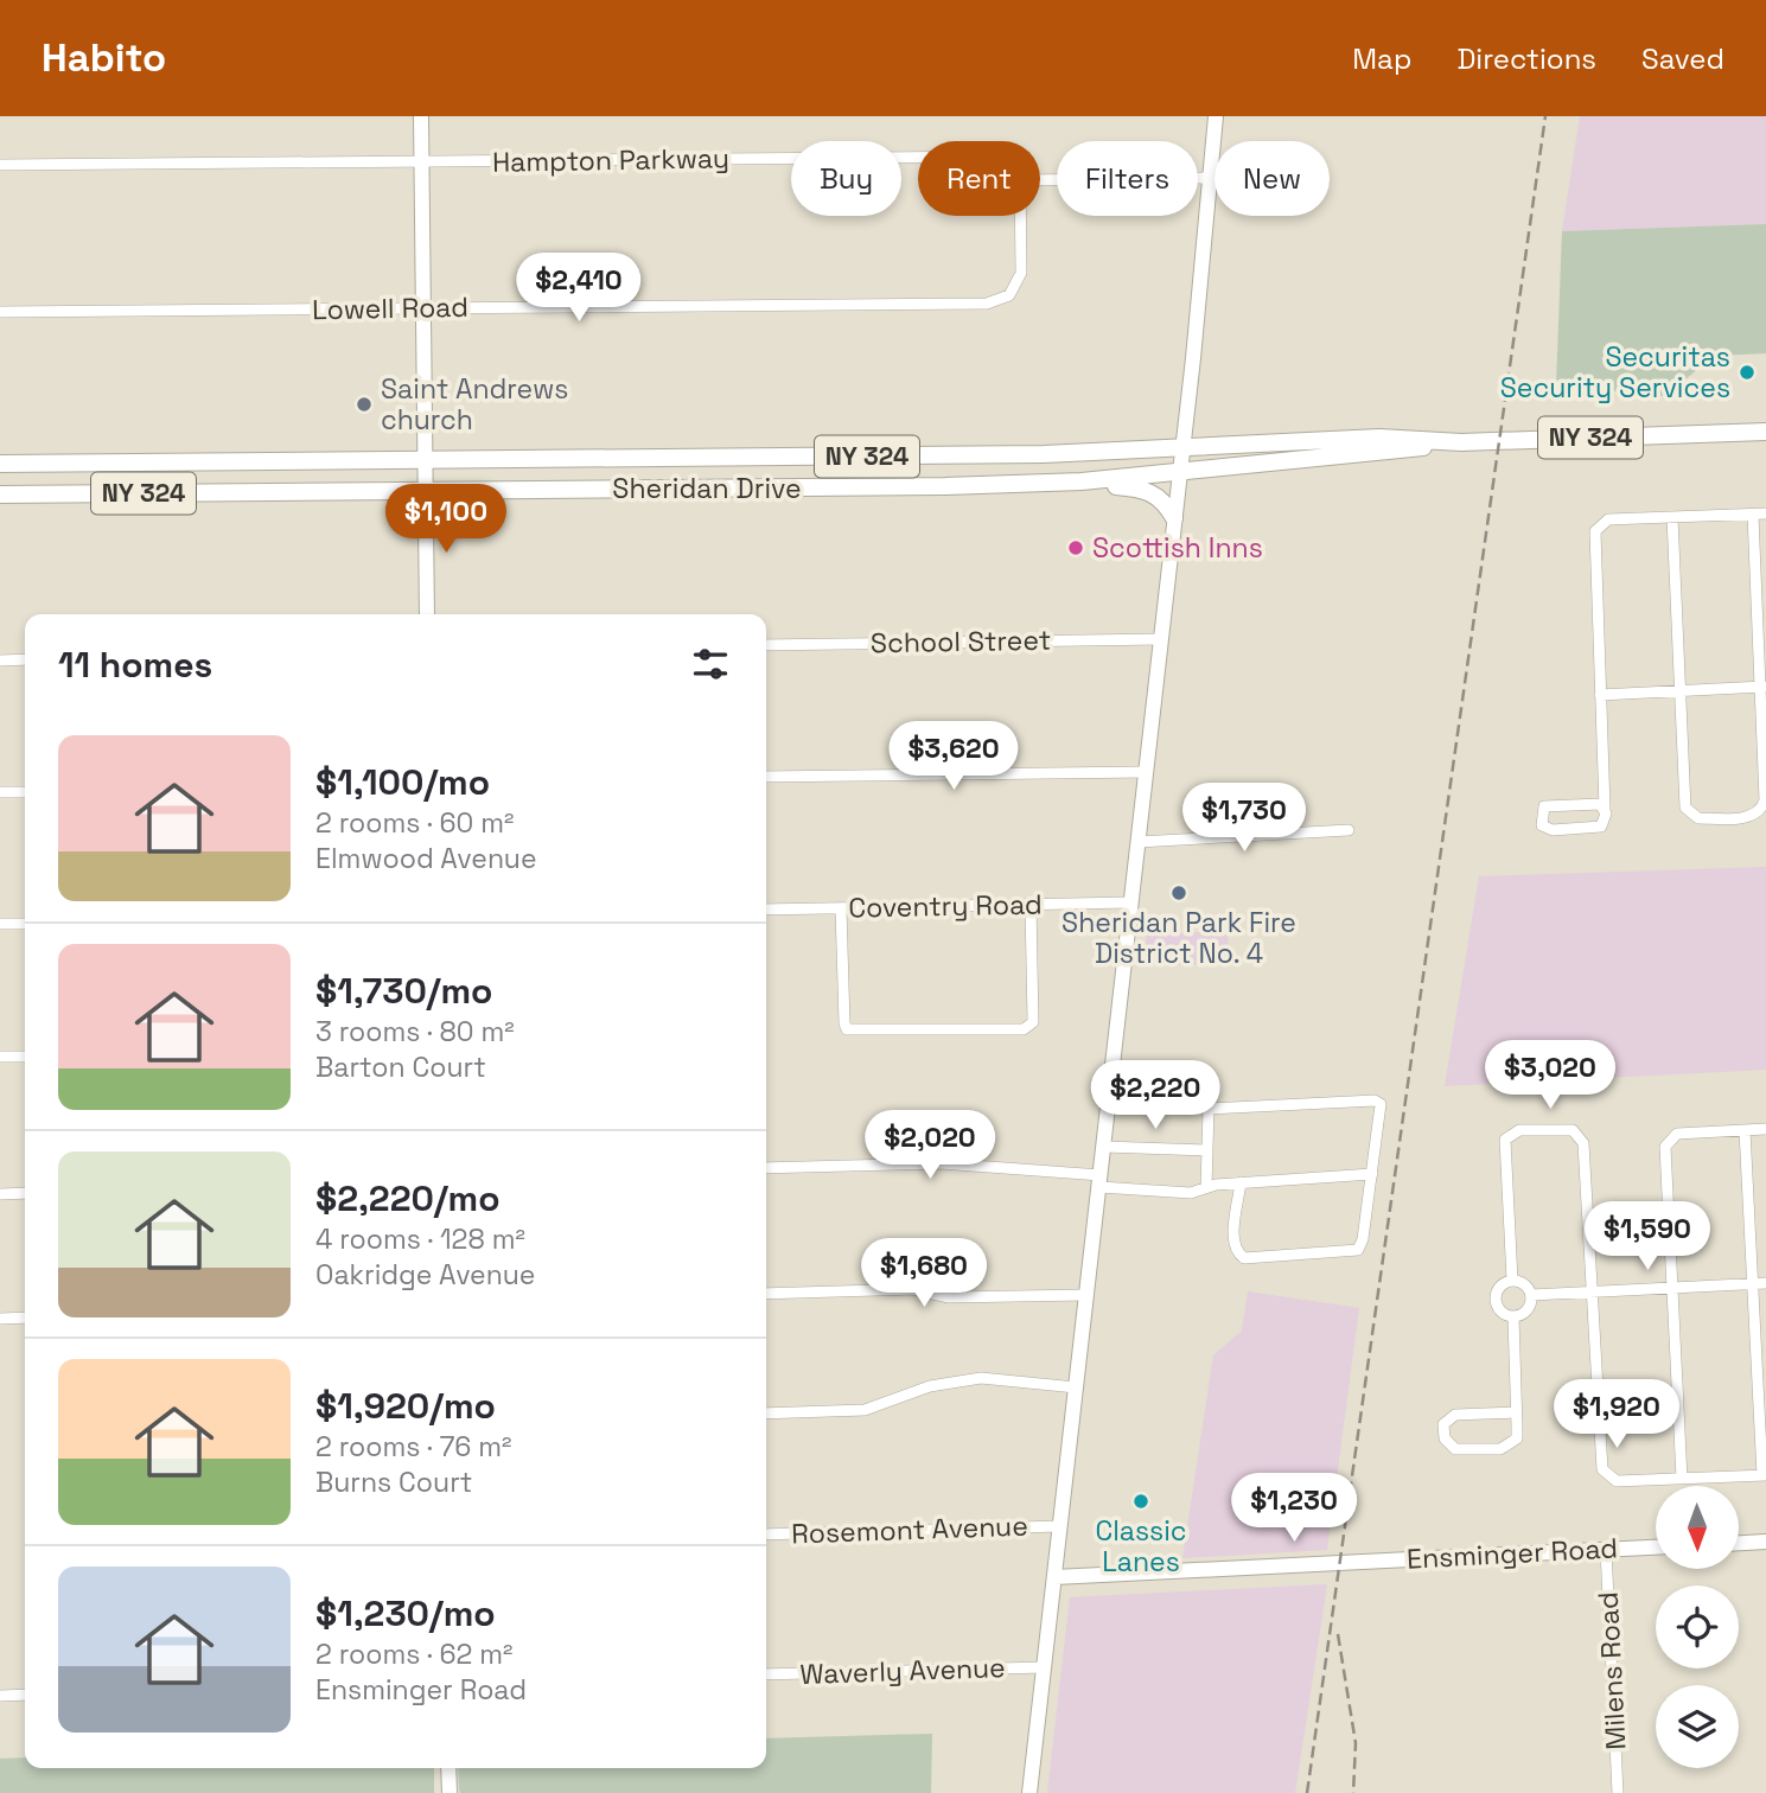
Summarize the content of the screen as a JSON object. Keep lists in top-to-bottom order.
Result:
{
  "streets": {
    "main road": ["NY 324", "Sheridan Drive", "Ensminger Road"],
    "street": [
      "Hampton Parkway",
      "Lowell Road",
      "School Street",
      "Coventry Road",
      "Rosemont Avenue",
      "Waverly Avenue",
      "Milens Road"
    ]
  },
  "crossings": [
    ["Ensminger Road", "Milens Road"]
  ],
  "places": [
    "Securitas Security Services",
    "Saint Andrews church",
    "Scottish Inns",
    "Sheridan Park Fire District No. 4",
    "Classic Lanes"
  ],
  "north": "bottom",
  "page": {
    "header": "Habito",
    "nav": ["Map", "Directions", "Saved"],
    "chip": [
      "Buy",
      "Rent",
      "Filters",
      "New"
    ],
    "price": [
      "$2,410",
      "$1,100",
      "$3,620",
      "$1,730",
      "$3,020",
      "$2,220",
      "$2,020",
      "$1,590",
      "$1,680",
      "$1,920",
      "$1,230"
    ],
    "heading": "11 homes",
    "list": [
      {
        "name": "$1,100/mo",
        "note": "2 rooms · 60 m² · Elmwood Avenue"
      },
      {
        "name": "$1,730/mo",
        "note": "3 rooms · 80 m² · Barton Court"
      },
      {
        "name": "$2,220/mo",
        "note": "4 rooms · 128 m² · Oakridge Avenue"
      },
      {
        "name": "$1,920/mo",
        "note": "2 rooms · 76 m² · Burns Court"
      },
      {
        "name": "$1,230/mo",
        "note": "2 rooms · 62 m² · Ensminger Road"
      }
    ]
  }
}
